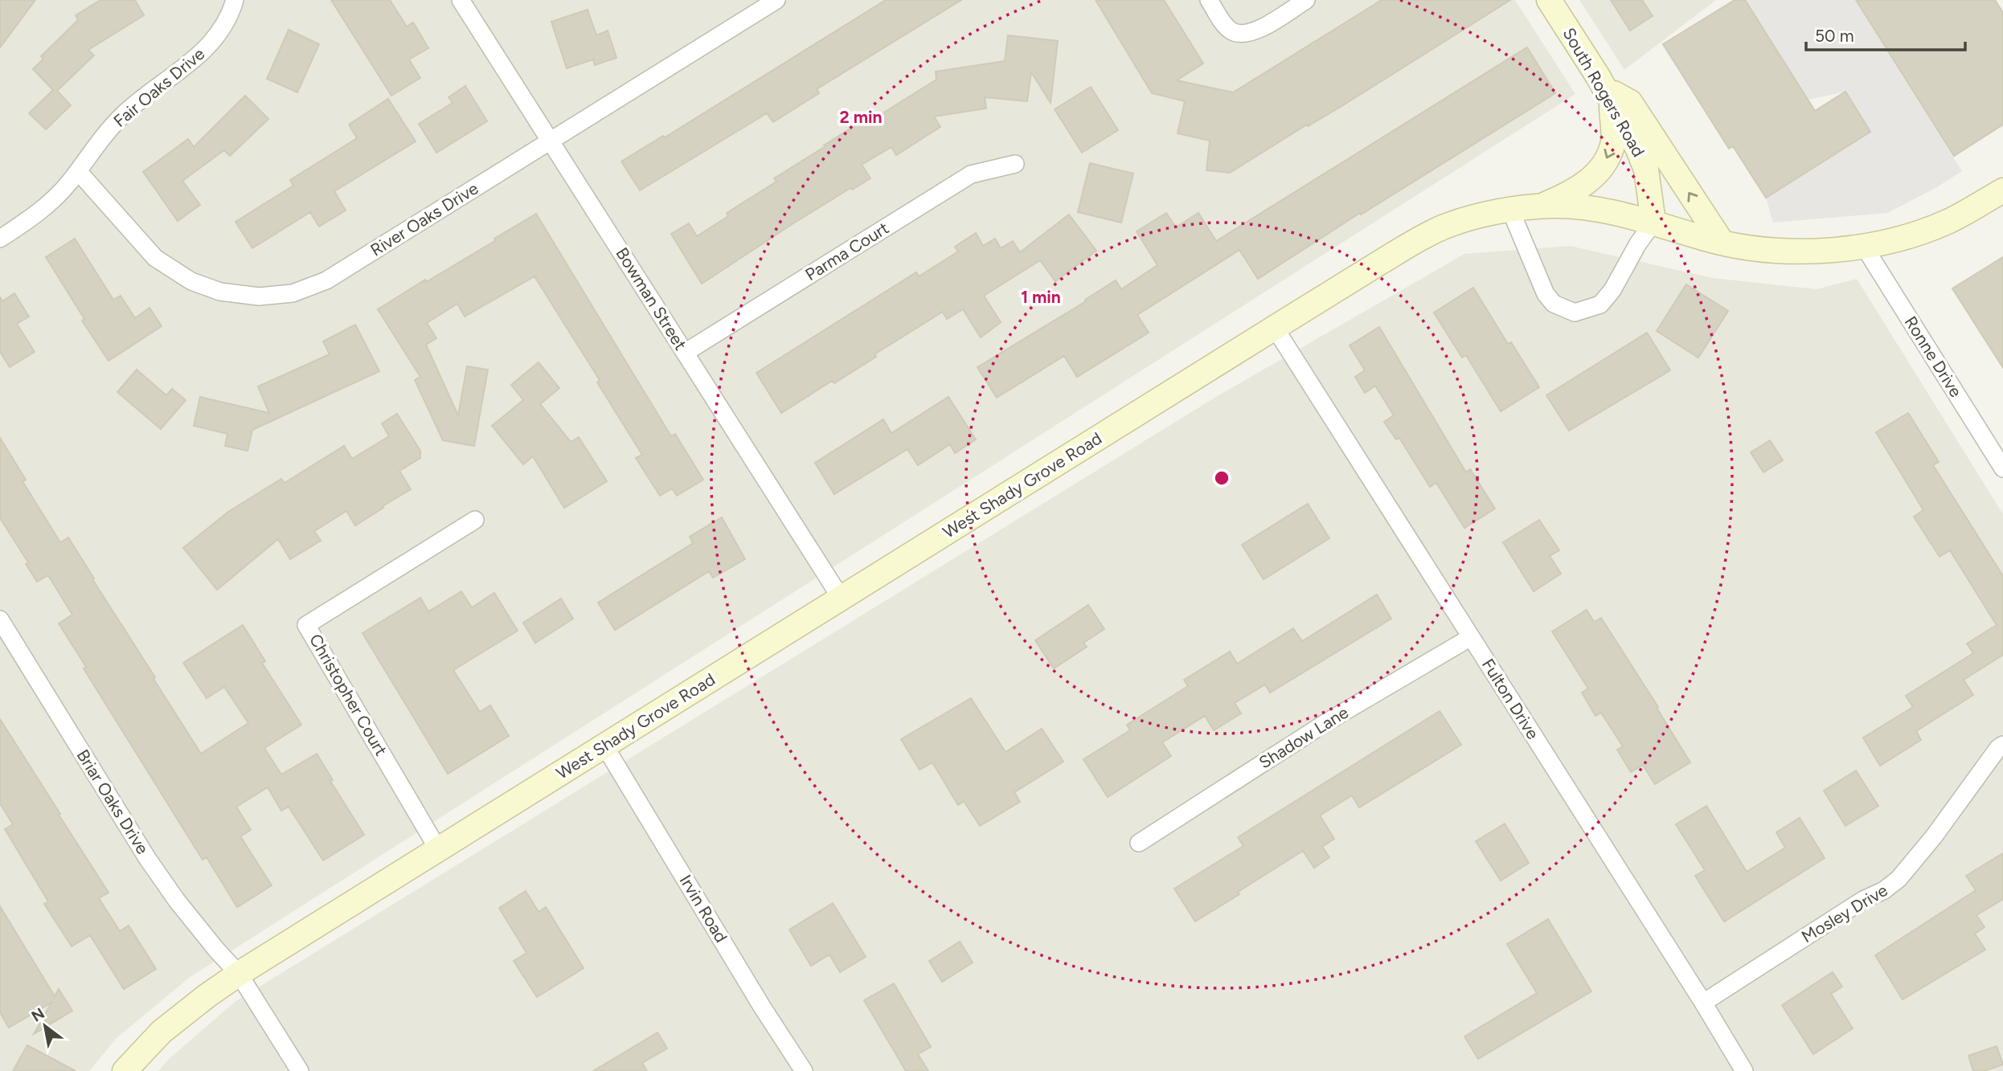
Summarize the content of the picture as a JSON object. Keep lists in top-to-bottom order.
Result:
{
  "streets": {
    "main road": ["South Rogers Road", "West Shady Grove Road"],
    "street": [
      "Fair Oaks Drive",
      "River Oaks Drive",
      "Parma Court",
      "Bowman Street",
      "Ronne Drive",
      "Christopher Court",
      "Fulton Drive",
      "Shadow Lane",
      "Briar Oaks Drive",
      "Irvin Road",
      "Mosley Drive"
    ]
  },
  "crossings": [
    ["Fair Oaks Drive", "River Oaks Drive"],
    ["South Rogers Road", "West Shady Grove Road"],
    ["River Oaks Drive", "Bowman Street"],
    ["Parma Court", "Bowman Street"],
    ["Bowman Street", "West Shady Grove Road"],
    ["Ronne Drive", "West Shady Grove Road"],
    ["West Shady Grove Road", "Christopher Court"],
    ["West Shady Grove Road", "Fulton Drive"],
    ["West Shady Grove Road", "Briar Oaks Drive"],
    ["West Shady Grove Road", "Irvin Road"],
    ["Fulton Drive", "Shadow Lane"],
    ["Fulton Drive", "Mosley Drive"]
  ],
  "scale_bar": "50 m",
  "north": "top left",
  "rings": ["2 min", "1 min"]
}
